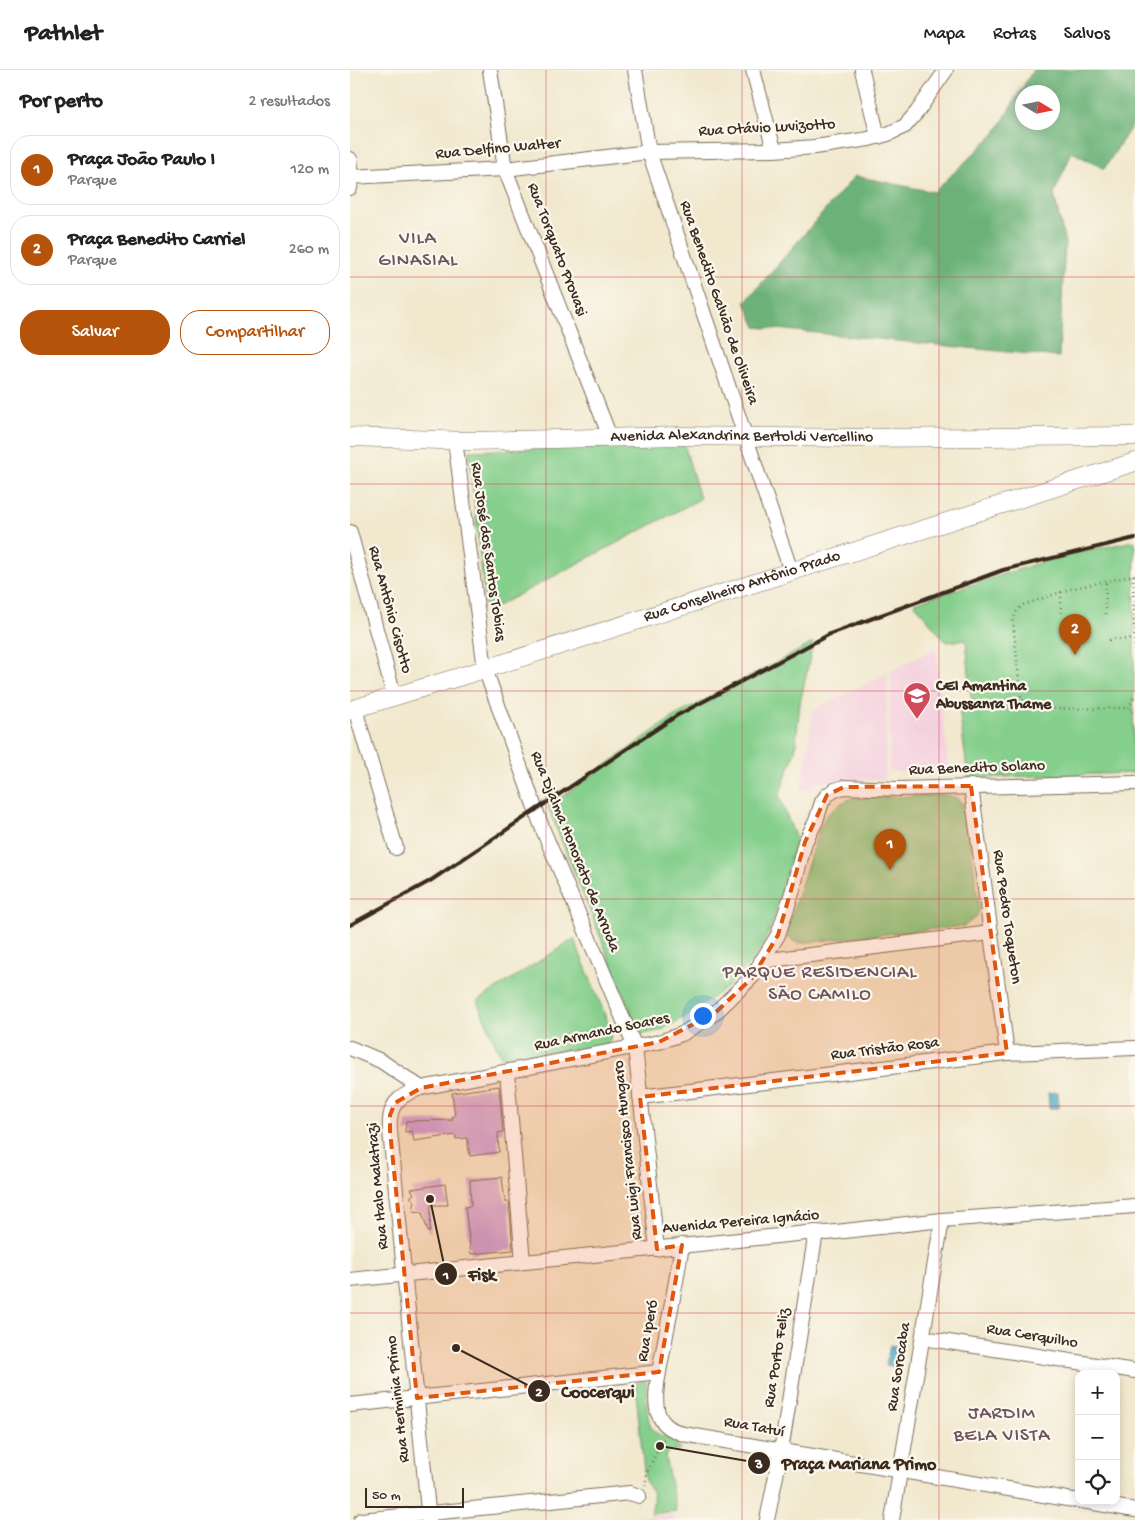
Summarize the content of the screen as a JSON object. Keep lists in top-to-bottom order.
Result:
{
  "streets": {
    "main road": ["Avenida Alexandrina Bertoldi Vercellino", "Rua Conselheiro Antônio Prado"],
    "street": [
      "Rua Otávio Luvizotto",
      "Rua Delfino Walter",
      "Rua Torquato Provasi",
      "Rua Benedito Galvão de Oliveira",
      "Rua José dos Santos Tobias",
      "Rua Antônio Cisotto",
      "Rua Benedito Solano",
      "Rua Djalma Honorato de Arruda",
      "Rua Pedro Toqueton",
      "Rua Armando Soares",
      "Rua Tristão Rosa",
      "Rua Luigi Francisco Hungaro",
      "Rua Italo Malatrazi",
      "Avenida Pereira Ignácio",
      "Rua Iperó",
      "Rua Cerquilho",
      "Rua Porto Feliz",
      "Rua Sorocaba",
      "Rua Herminia Primo",
      "Rua Tatuí"
    ]
  },
  "crossings": [
    ["Rua Otávio Luvizotto", "Rua Delfino Walter"],
    ["Rua Otávio Luvizotto", "Rua Benedito Galvão de Oliveira"],
    ["Rua Delfino Walter", "Rua Torquato Provasi"],
    ["Rua Delfino Walter", "Rua Benedito Galvão de Oliveira"],
    ["Rua Torquato Provasi", "Avenida Alexandrina Bertoldi Vercellino"],
    ["Rua Benedito Galvão de Oliveira", "Avenida Alexandrina Bertoldi Vercellino"],
    ["Rua Benedito Galvão de Oliveira", "Rua Conselheiro Antônio Prado"],
    ["Avenida Alexandrina Bertoldi Vercellino", "Rua José dos Santos Tobias"],
    ["Rua José dos Santos Tobias", "Rua Conselheiro Antônio Prado"],
    ["Rua José dos Santos Tobias", "Rua Djalma Honorato de Arruda"],
    ["Rua Conselheiro Antônio Prado", "Rua Antônio Cisotto"],
    ["Rua Conselheiro Antônio Prado", "Rua Djalma Honorato de Arruda"],
    ["Rua Benedito Solano", "Rua Pedro Toqueton"],
    ["Rua Benedito Solano", "Rua Armando Soares"],
    ["Rua Djalma Honorato de Arruda", "Rua Armando Soares"],
    ["Rua Djalma Honorato de Arruda", "Rua Luigi Francisco Hungaro"],
    ["Rua Pedro Toqueton", "Rua Tristão Rosa"],
    ["Rua Armando Soares", "Rua Luigi Francisco Hungaro"],
    ["Rua Armando Soares", "Rua Italo Malatrazi"],
    ["Rua Tristão Rosa", "Rua Luigi Francisco Hungaro"],
    ["Rua Luigi Francisco Hungaro", "Avenida Pereira Ignácio"],
    ["Rua Italo Malatrazi", "Avenida Pereira Ignácio"],
    ["Rua Italo Malatrazi", "Rua Herminia Primo"],
    ["Avenida Pereira Ignácio", "Rua Iperó"],
    ["Avenida Pereira Ignácio", "Rua Porto Feliz"],
    ["Avenida Pereira Ignácio", "Rua Sorocaba"],
    ["Avenida Pereira Ignácio", "Rua Herminia Primo"],
    ["Rua Iperó", "Rua Tatuí"],
    ["Rua Cerquilho", "Rua Sorocaba"],
    ["Rua Porto Feliz", "Rua Tatuí"],
    ["Rua Sorocaba", "Rua Tatuí"]
  ],
  "districts": ["VILA GINASIAL", "PARQUE RESIDENCIAL SÃO CAMILO", "JARDIM BELA VISTA"],
  "places": {
    "school or university": ["CEI Amantina Abussanra Thame"],
    "other": ["Fisk", "Coocerqui", "Praça Mariana Primo"]
  },
  "scale_bar": "50 m",
  "north": "right",
  "page": {
    "header": "Pathlet",
    "nav": ["Mapa", "Rotas", "Salvos"],
    "heading": ["Por perto", "2 resultados"],
    "list": [
      {
        "mark": "1",
        "name": "Praça João Paulo I",
        "note": "Parque",
        "value": "120 m"
      },
      {
        "mark": "2",
        "name": "Praça Benedito Carriel",
        "note": "Parque",
        "value": "260 m"
      }
    ],
    "buttons": ["Salvar", "Compartilhar"],
    "pins": ["2", "1"],
    "map_buttons": ["+", "−"],
    "scale": "50 m"
  }
}
